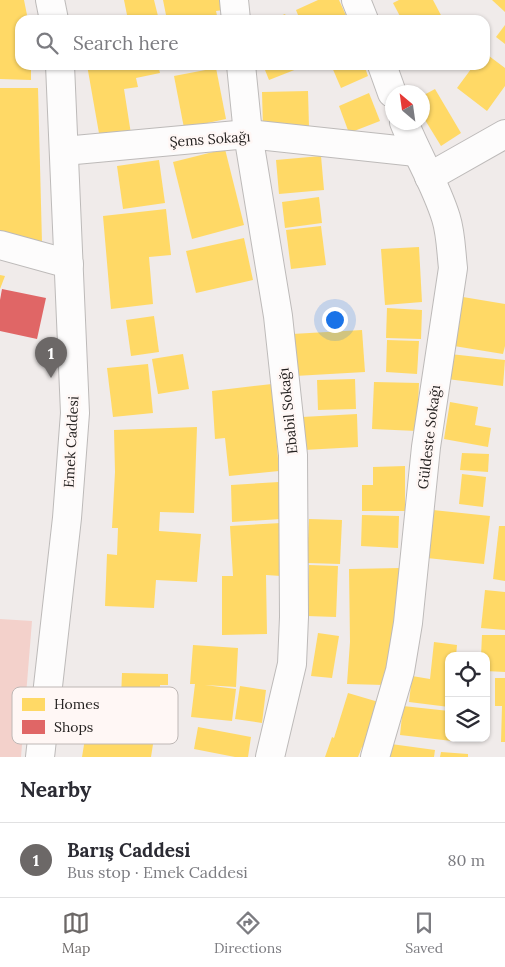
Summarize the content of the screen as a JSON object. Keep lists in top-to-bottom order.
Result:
{
  "streets": {
    "street": [
      "Şems Sokağı",
      "Ebabil Sokağı",
      "Güldeste Sokağı",
      "Emek Caddesi"
    ]
  },
  "crossings": [
    ["Şems Sokağı", "Ebabil Sokağı"],
    ["Şems Sokağı", "Güldeste Sokağı"],
    ["Şems Sokağı", "Emek Caddesi"]
  ],
  "legend": ["Homes", "Shops"],
  "north": "top left",
  "page": {
    "search": "Search here",
    "pins": "1",
    "heading": "Nearby",
    "list": [
      {
        "mark": "1",
        "name": "Barış Caddesi",
        "note": "Bus stop · Emek Caddesi",
        "value": "80 m"
      }
    ],
    "nav": ["Map", "Directions", "Saved"]
  }
}
